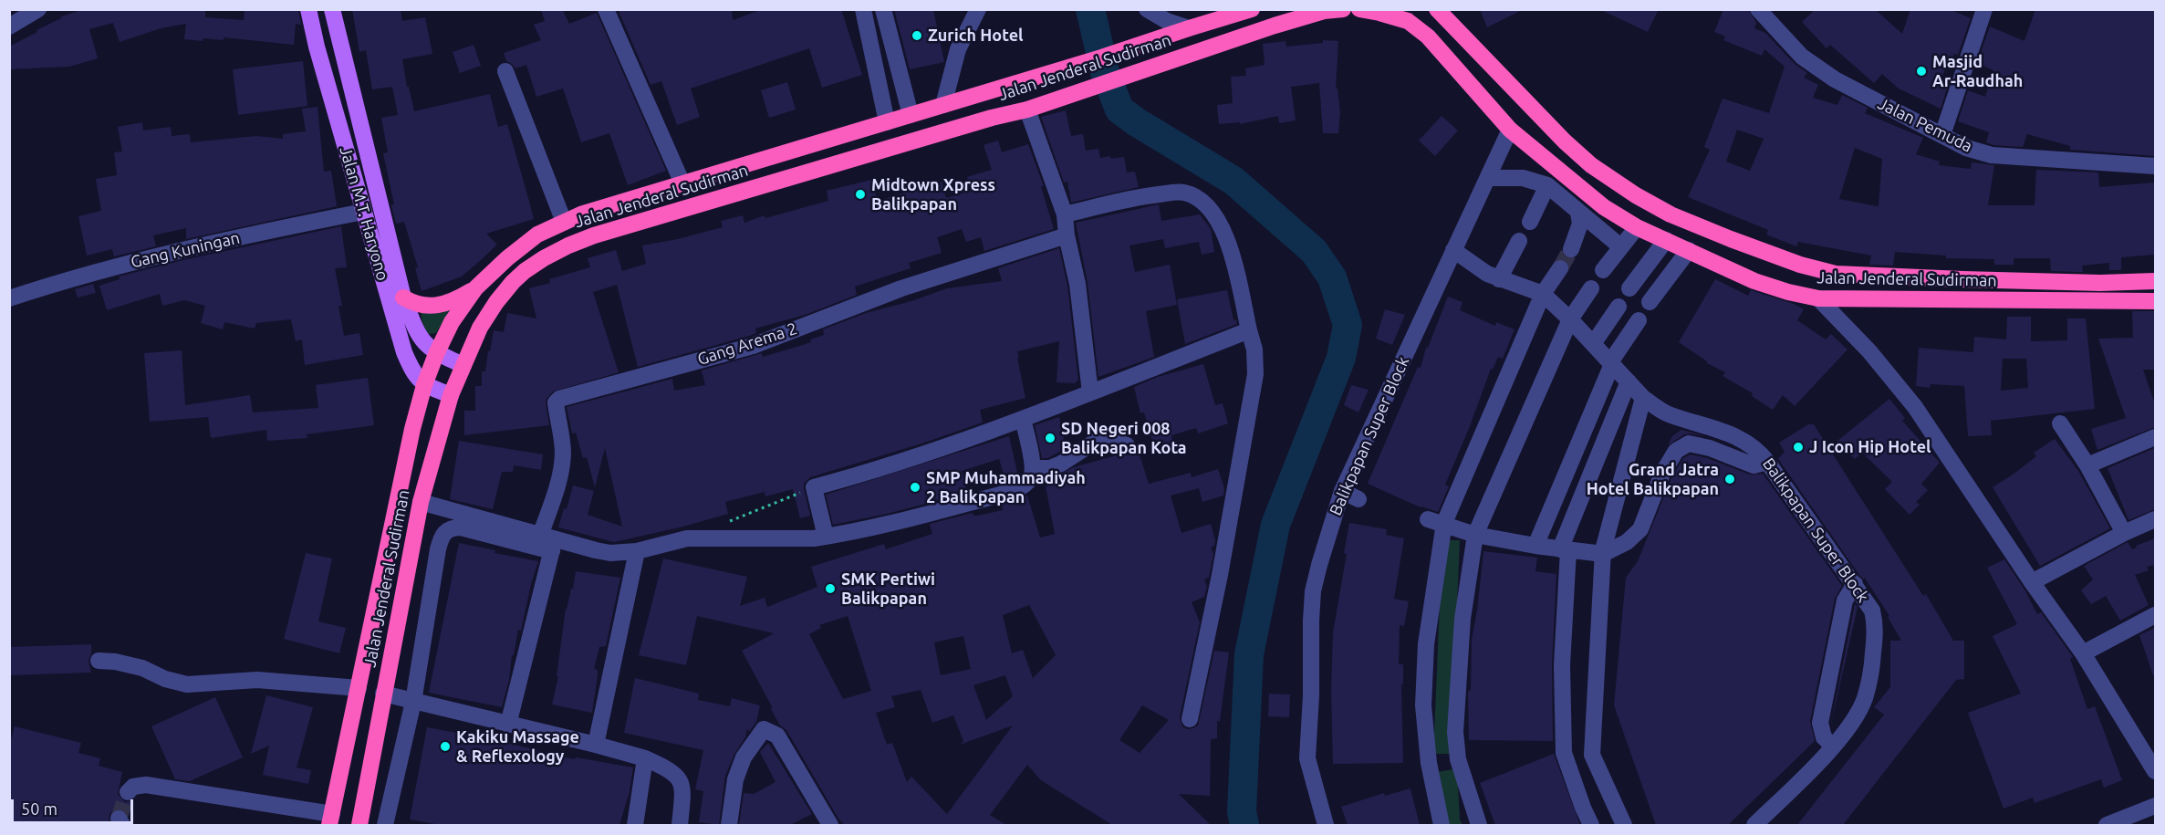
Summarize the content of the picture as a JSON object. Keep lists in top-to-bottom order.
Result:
{
  "streets": {
    "highway": ["Jalan Jenderal Sudirman"],
    "main road": ["Jalan M.T. Haryono"],
    "street": [
      "Jalan Pemuda",
      "Gang Kuningan",
      "Gang Arema 2",
      "Balikpapan Super Block"
    ]
  },
  "crossings": [
    ["Jalan Jenderal Sudirman", "Jalan M.T. Haryono"],
    ["Jalan Jenderal Sudirman", "Balikpapan Super Block"],
    ["Jalan M.T. Haryono", "Gang Kuningan"]
  ],
  "places": [
    "Zurich Hotel",
    "Masjid Ar-Raudhah",
    "Midtown Xpress Balikpapan",
    "SD Negeri 008 Balikpapan Kota",
    "J Icon Hip Hotel",
    "Grand Jatra Hotel Balikpapan",
    "SMP Muhammadiyah 2 Balikpapan",
    "SMK Pertiwi Balikpapan",
    "Kakiku Massage & Reflexology"
  ],
  "scale_bar": "50 m"
}
